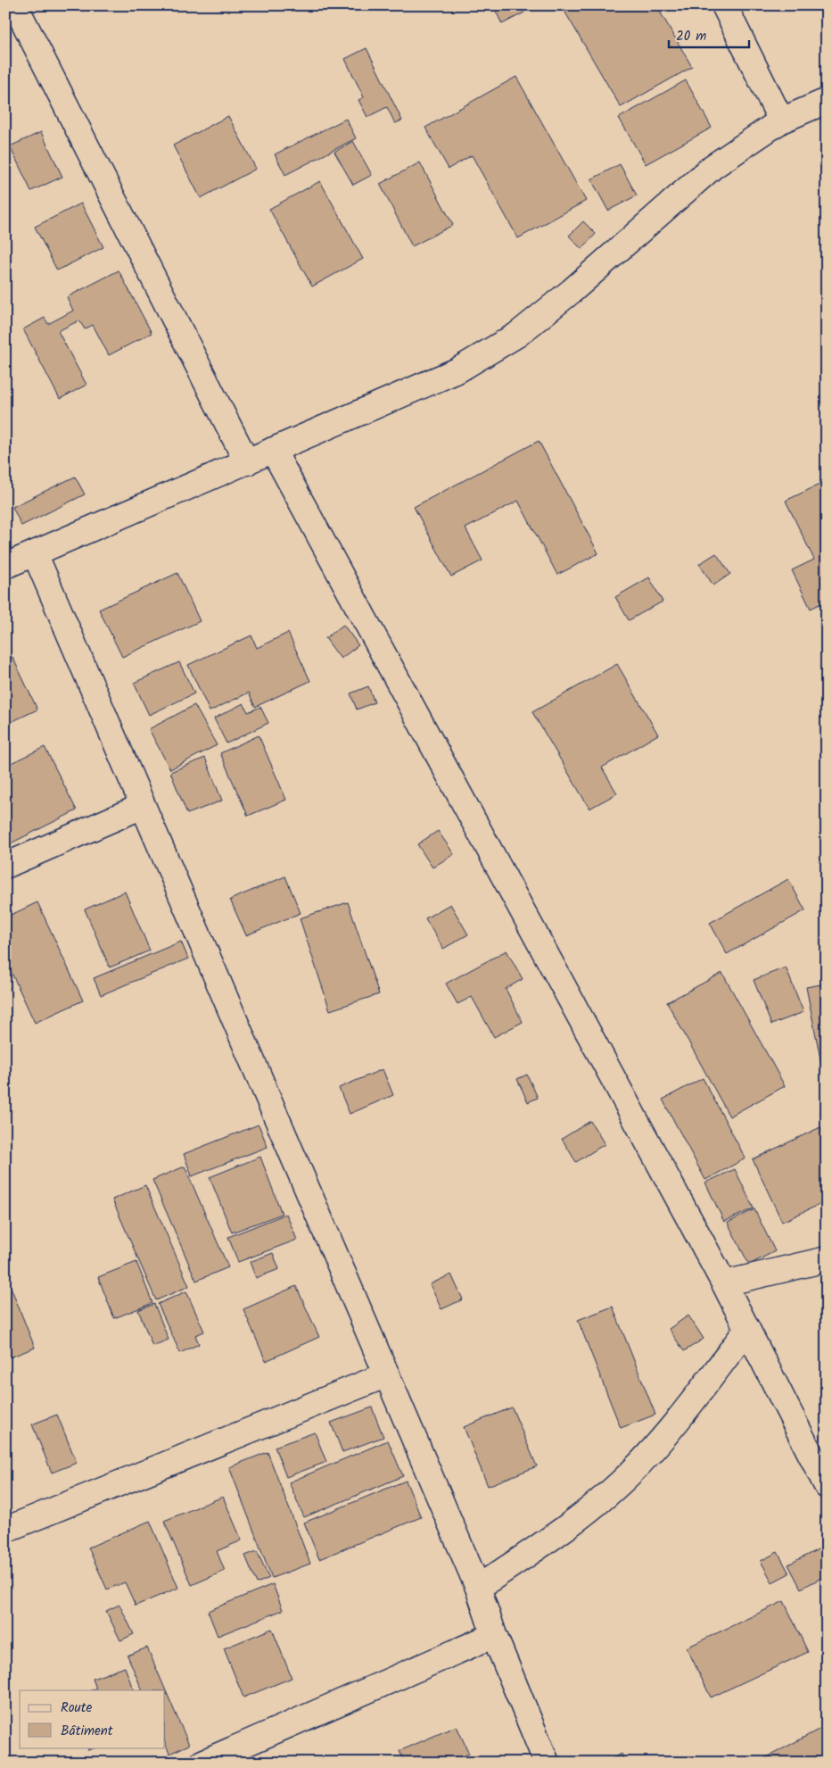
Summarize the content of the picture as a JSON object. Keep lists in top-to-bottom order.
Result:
{
  "legend": ["Route", "Bâtiment"],
  "scale_bar": "20 m"
}
